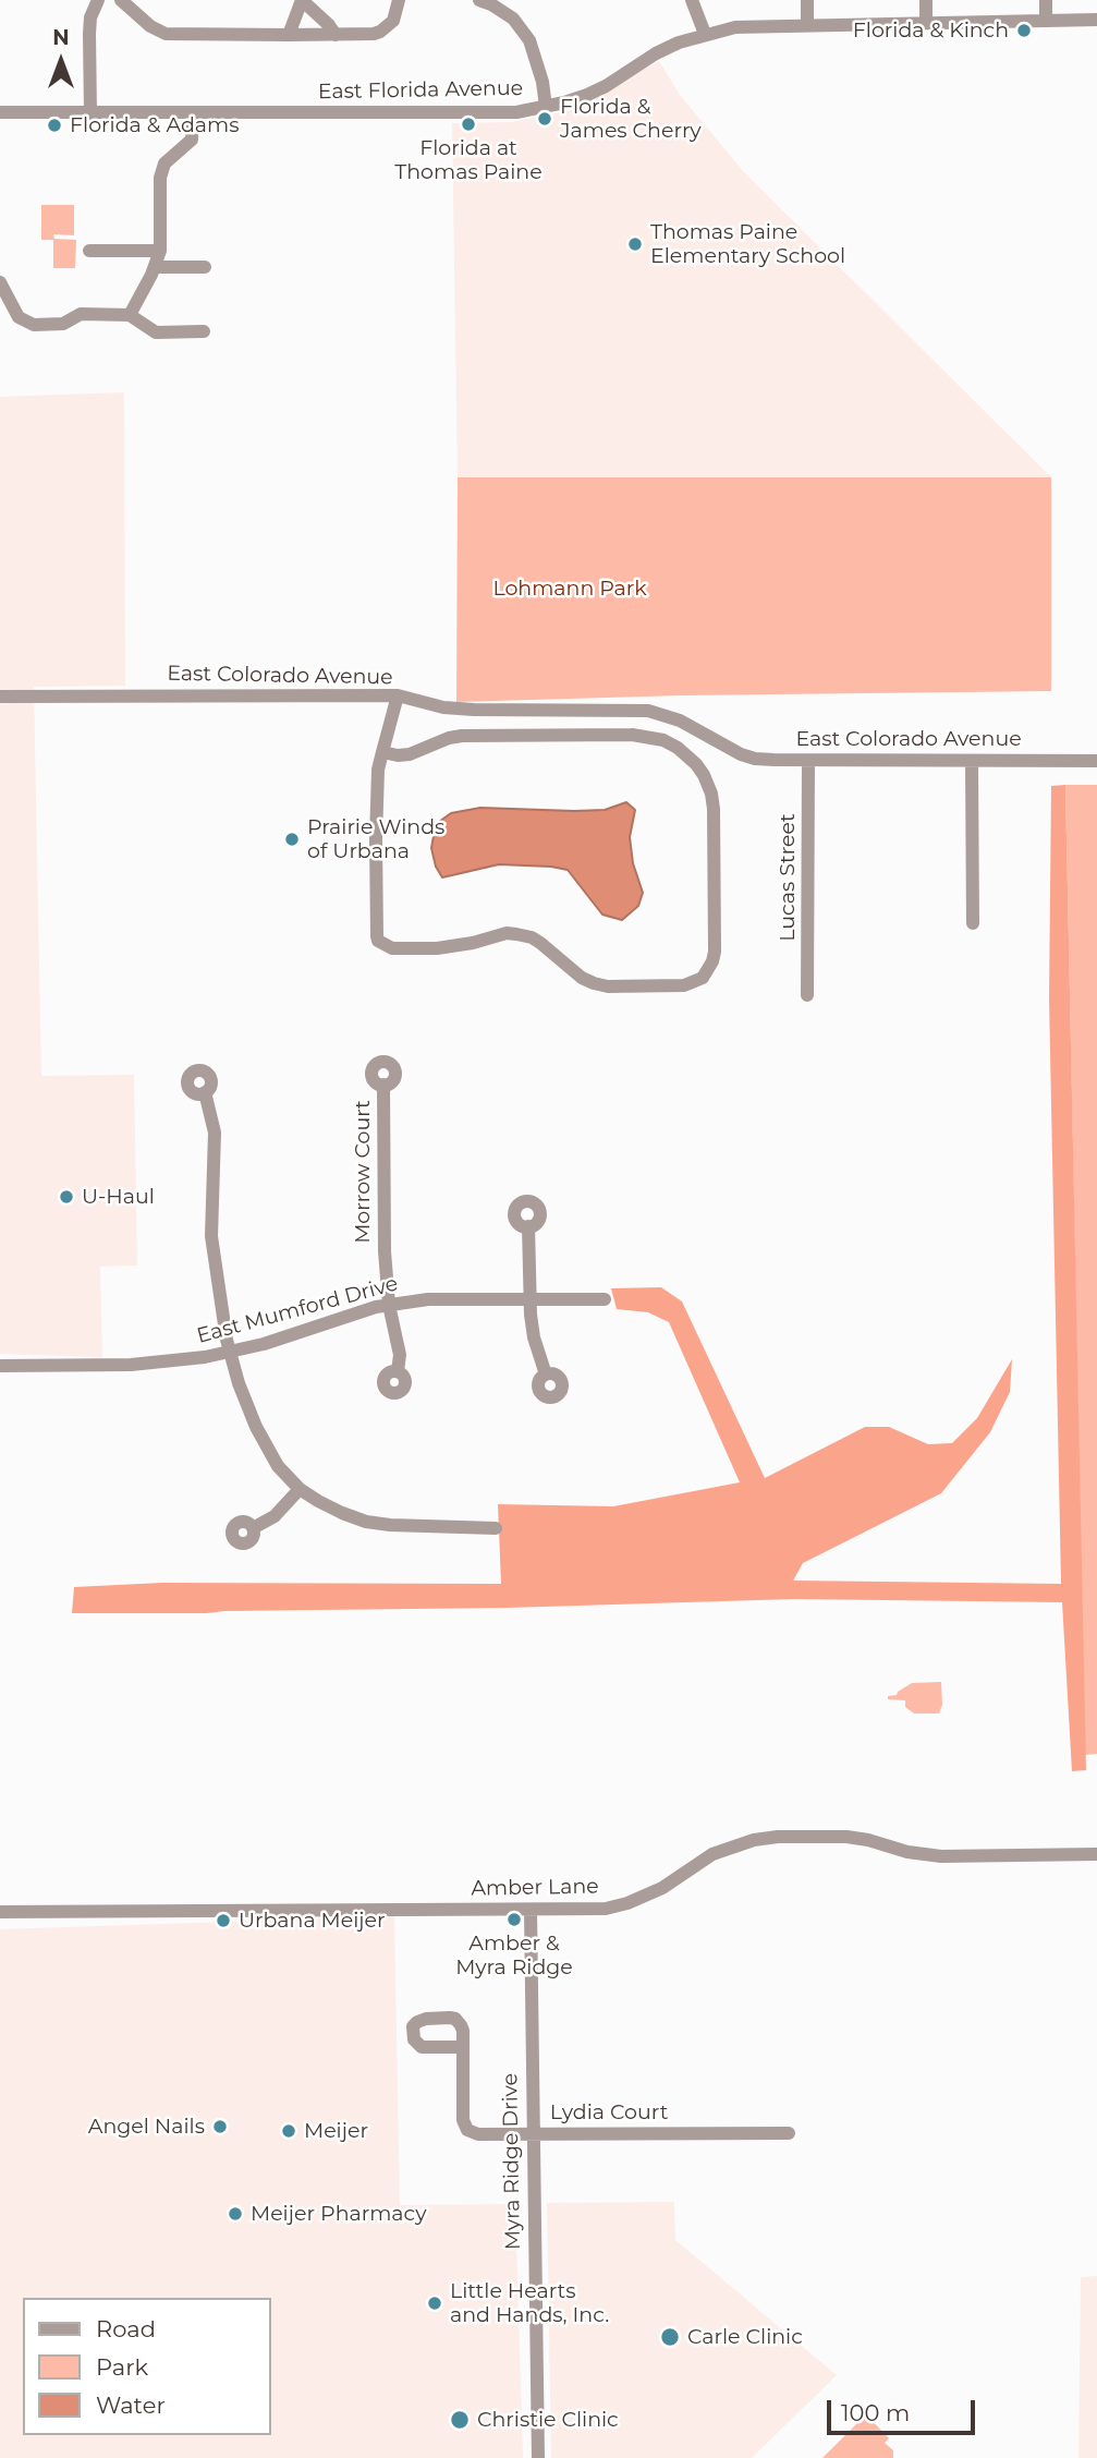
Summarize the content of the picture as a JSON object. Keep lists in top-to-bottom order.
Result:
{
  "streets": {
    "street": [
      "East Florida Avenue",
      "East Colorado Avenue",
      "Lucas Street",
      "Morrow Court",
      "East Mumford Drive",
      "Amber Lane",
      "Lydia Court",
      "Myra Ridge Drive"
    ]
  },
  "crossings": [
    ["East Colorado Avenue", "Lucas Street"],
    ["Morrow Court", "East Mumford Drive"],
    ["Amber Lane", "Myra Ridge Drive"],
    ["Lydia Court", "Myra Ridge Drive"]
  ],
  "parks": ["Lohmann Park"],
  "places": [
    "Florida & Kinch",
    "Florida & James Cherry",
    "Florida at Thomas Paine",
    "Florida & Adams",
    "Thomas Paine Elementary School",
    "Prairie Winds of Urbana",
    "U-Haul",
    "Amber & Myra Ridge",
    "Urbana Meijer",
    "Angel Nails",
    "Meijer",
    "Meijer Pharmacy",
    "Little Hearts and Hands, Inc.",
    "Carle Clinic",
    "Christie Clinic"
  ],
  "legend": ["Road", "Park", "Water"],
  "scale_bar": "100 m",
  "north": "top"
}
